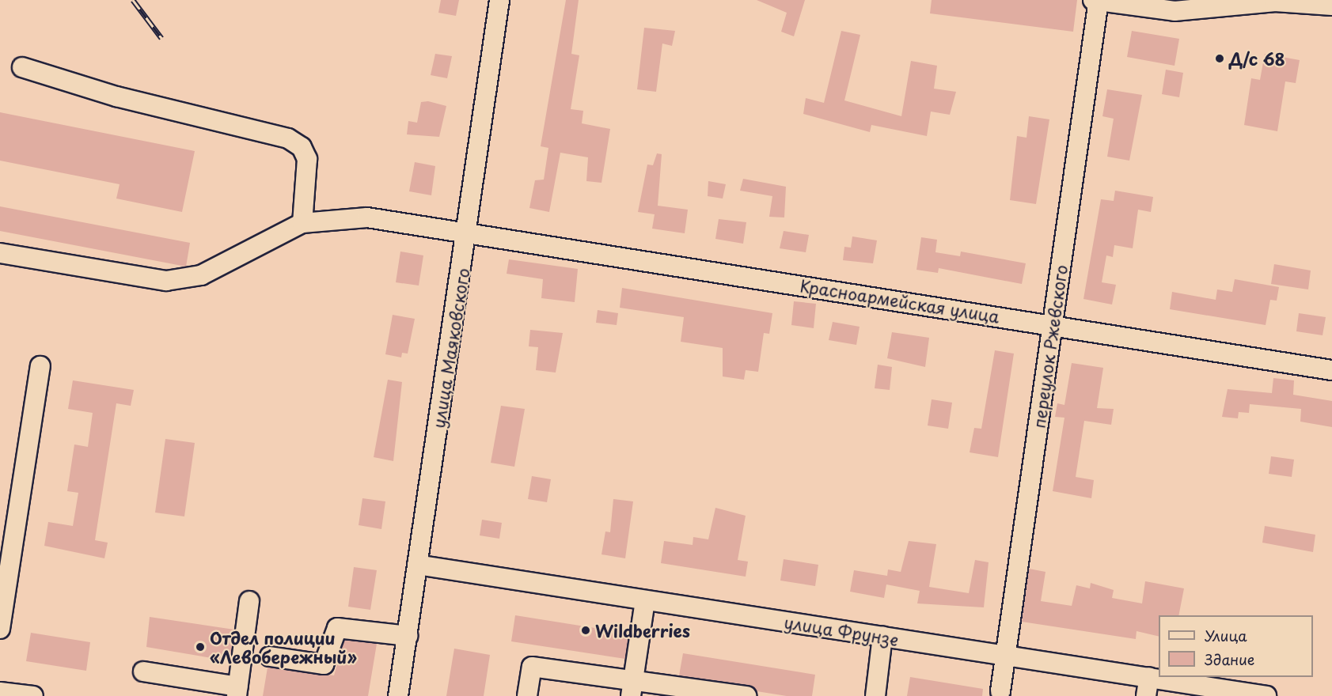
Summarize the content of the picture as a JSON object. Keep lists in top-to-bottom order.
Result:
{
  "streets": {
    "street": [
      "Красноармейская улица",
      "переулок Ржевского",
      "улица Маяковского",
      "улица Фрунзе"
    ]
  },
  "crossings": [
    ["Красноармейская улица", "переулок Ржевского"],
    ["Красноармейская улица", "улица Маяковского"],
    ["переулок Ржевского", "улица Фрунзе"],
    ["улица Маяковского", "улица Фрунзе"]
  ],
  "places": ["Д/с 68", "Wildberries", "Отдел полиции «Левобережный»"],
  "legend": ["Улица", "Здание"]
}
